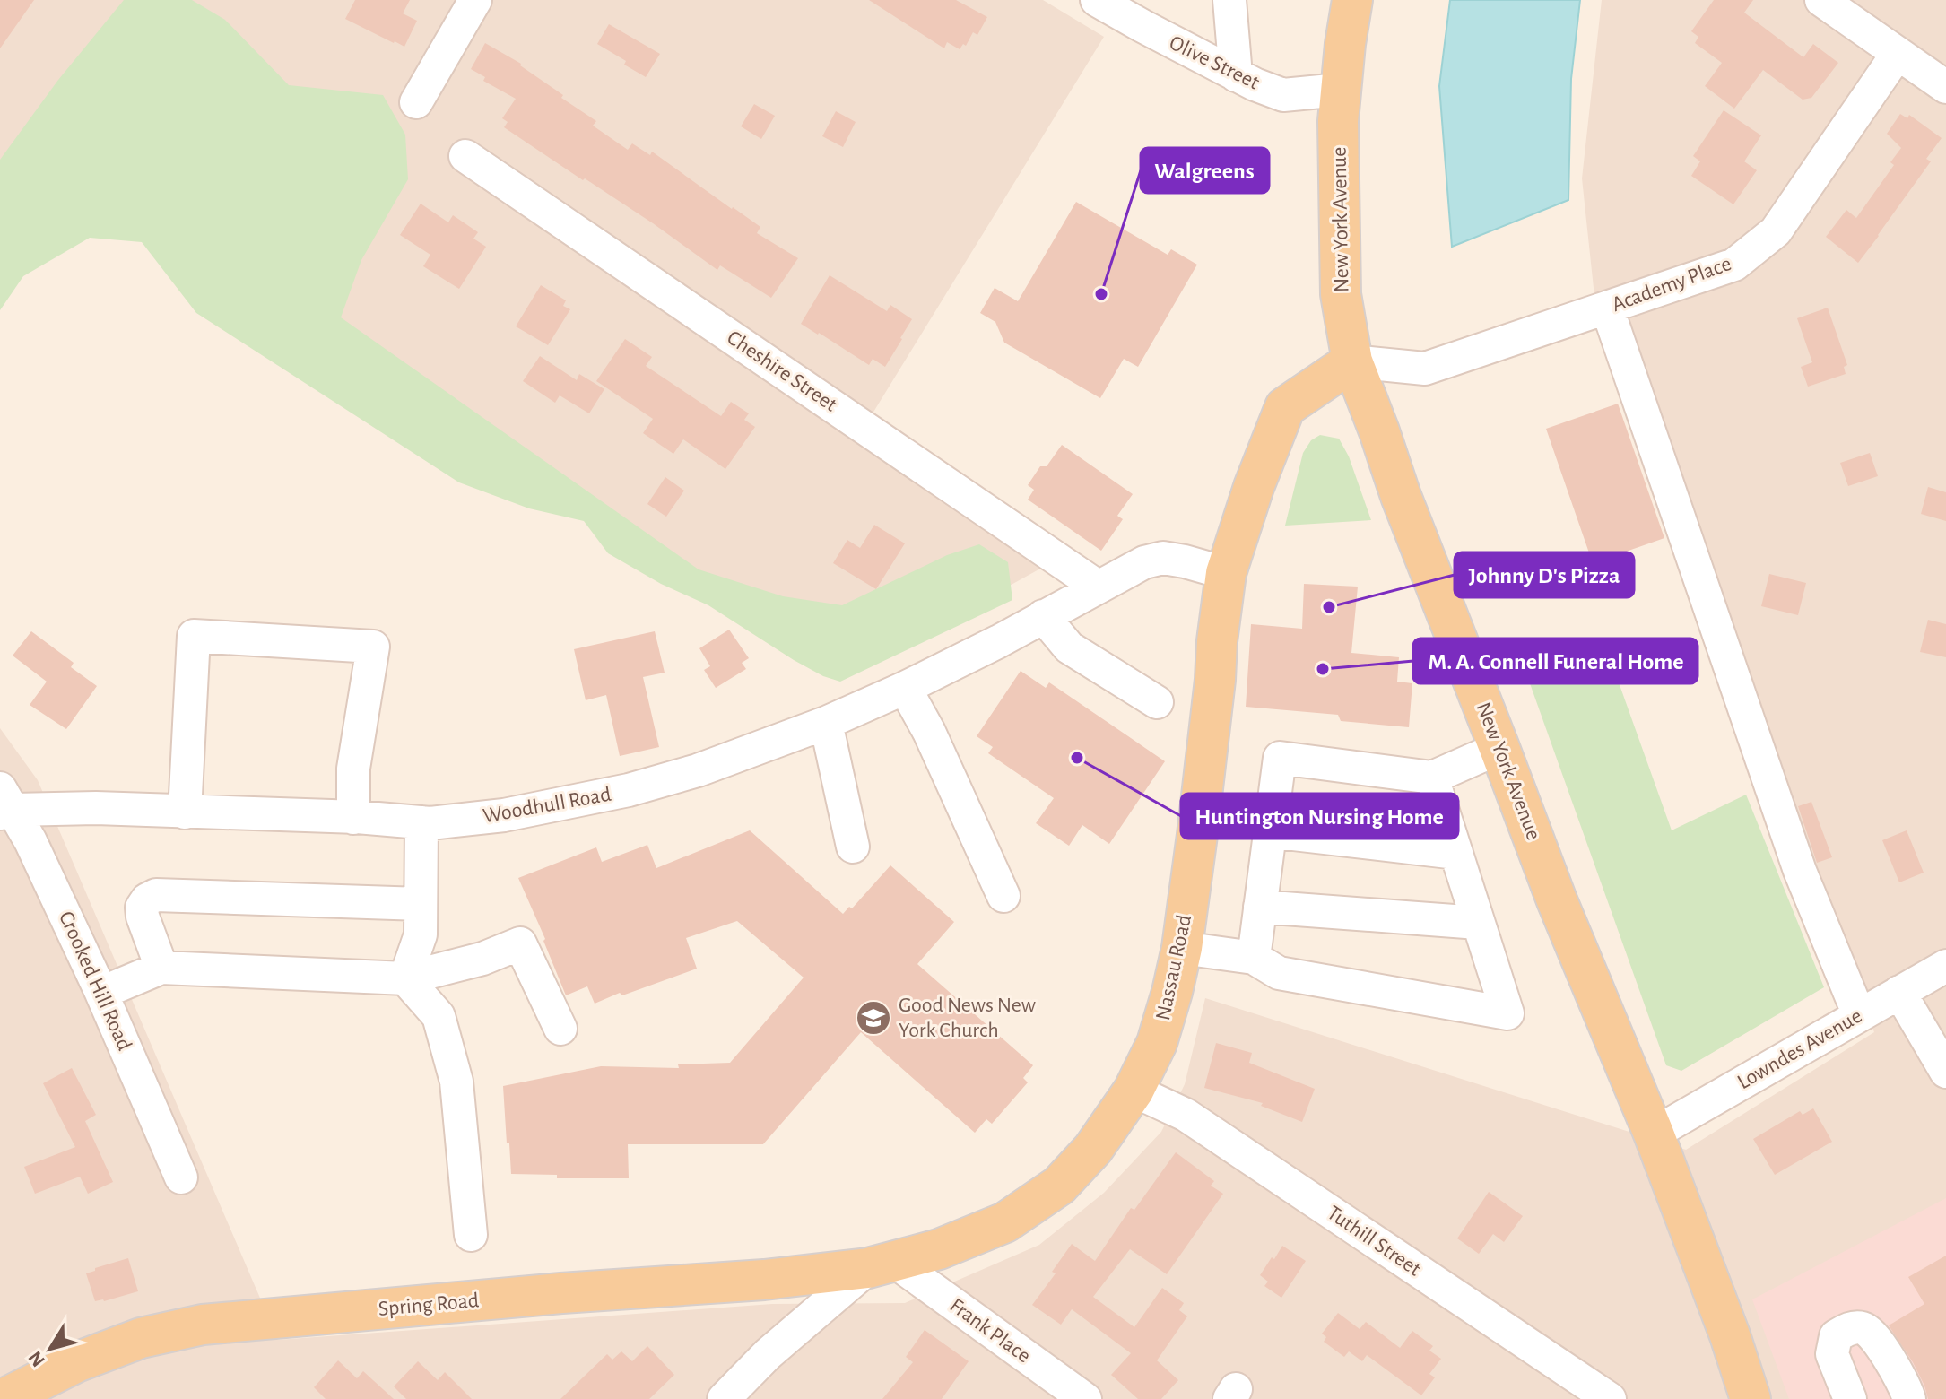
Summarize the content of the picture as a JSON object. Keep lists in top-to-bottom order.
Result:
{
  "streets": {
    "main road": ["New York Avenue", "Nassau Road", "Spring Road"],
    "street": [
      "Olive Street",
      "Academy Place",
      "Cheshire Street",
      "Woodhull Road",
      "Crooked Hill Road",
      "Lowndes Avenue",
      "Tuthill Street",
      "Frank Place"
    ]
  },
  "crossings": [
    ["Olive Street", "New York Avenue"],
    ["New York Avenue", "Academy Place"],
    ["New York Avenue", "Nassau Road"],
    ["New York Avenue", "Lowndes Avenue"],
    ["Academy Place", "Nassau Road"],
    ["Cheshire Street", "Woodhull Road"],
    ["Woodhull Road", "Nassau Road"],
    ["Woodhull Road", "Crooked Hill Road"],
    ["Nassau Road", "Tuthill Street"],
    ["Nassau Road", "Spring Road"],
    ["Nassau Road", "Frank Place"],
    ["Spring Road", "Frank Place"]
  ],
  "places": {
    "other": [
      "Walgreens",
      "Johnny D's Pizza",
      "M. A. Connell Funeral Home",
      "Huntington Nursing Home"
    ],
    "school or university": ["Good News New York Church"]
  },
  "north": "bottom left"
}
